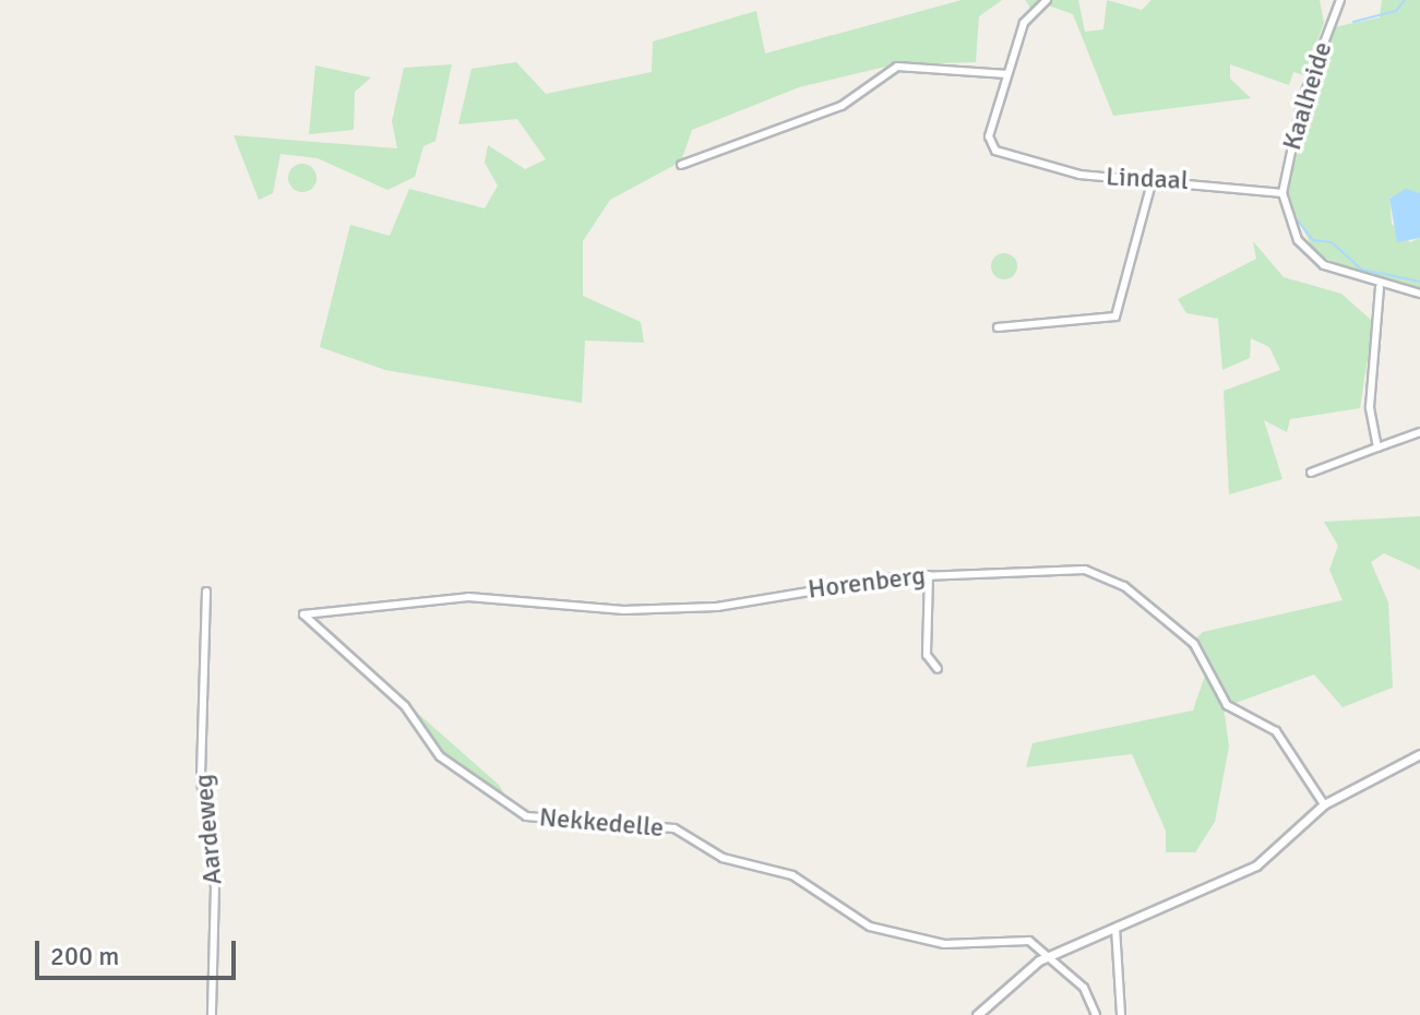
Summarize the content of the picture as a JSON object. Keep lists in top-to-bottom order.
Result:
{
  "streets": {
    "street": [
      "Kaalheide",
      "Lindaal",
      "Horenberg",
      "Nekkedelle",
      "Aardeweg"
    ]
  },
  "crossings": [
    ["Kaalheide", "Lindaal"],
    ["Horenberg", "Nekkedelle"]
  ],
  "scale_bar": "200 m"
}
